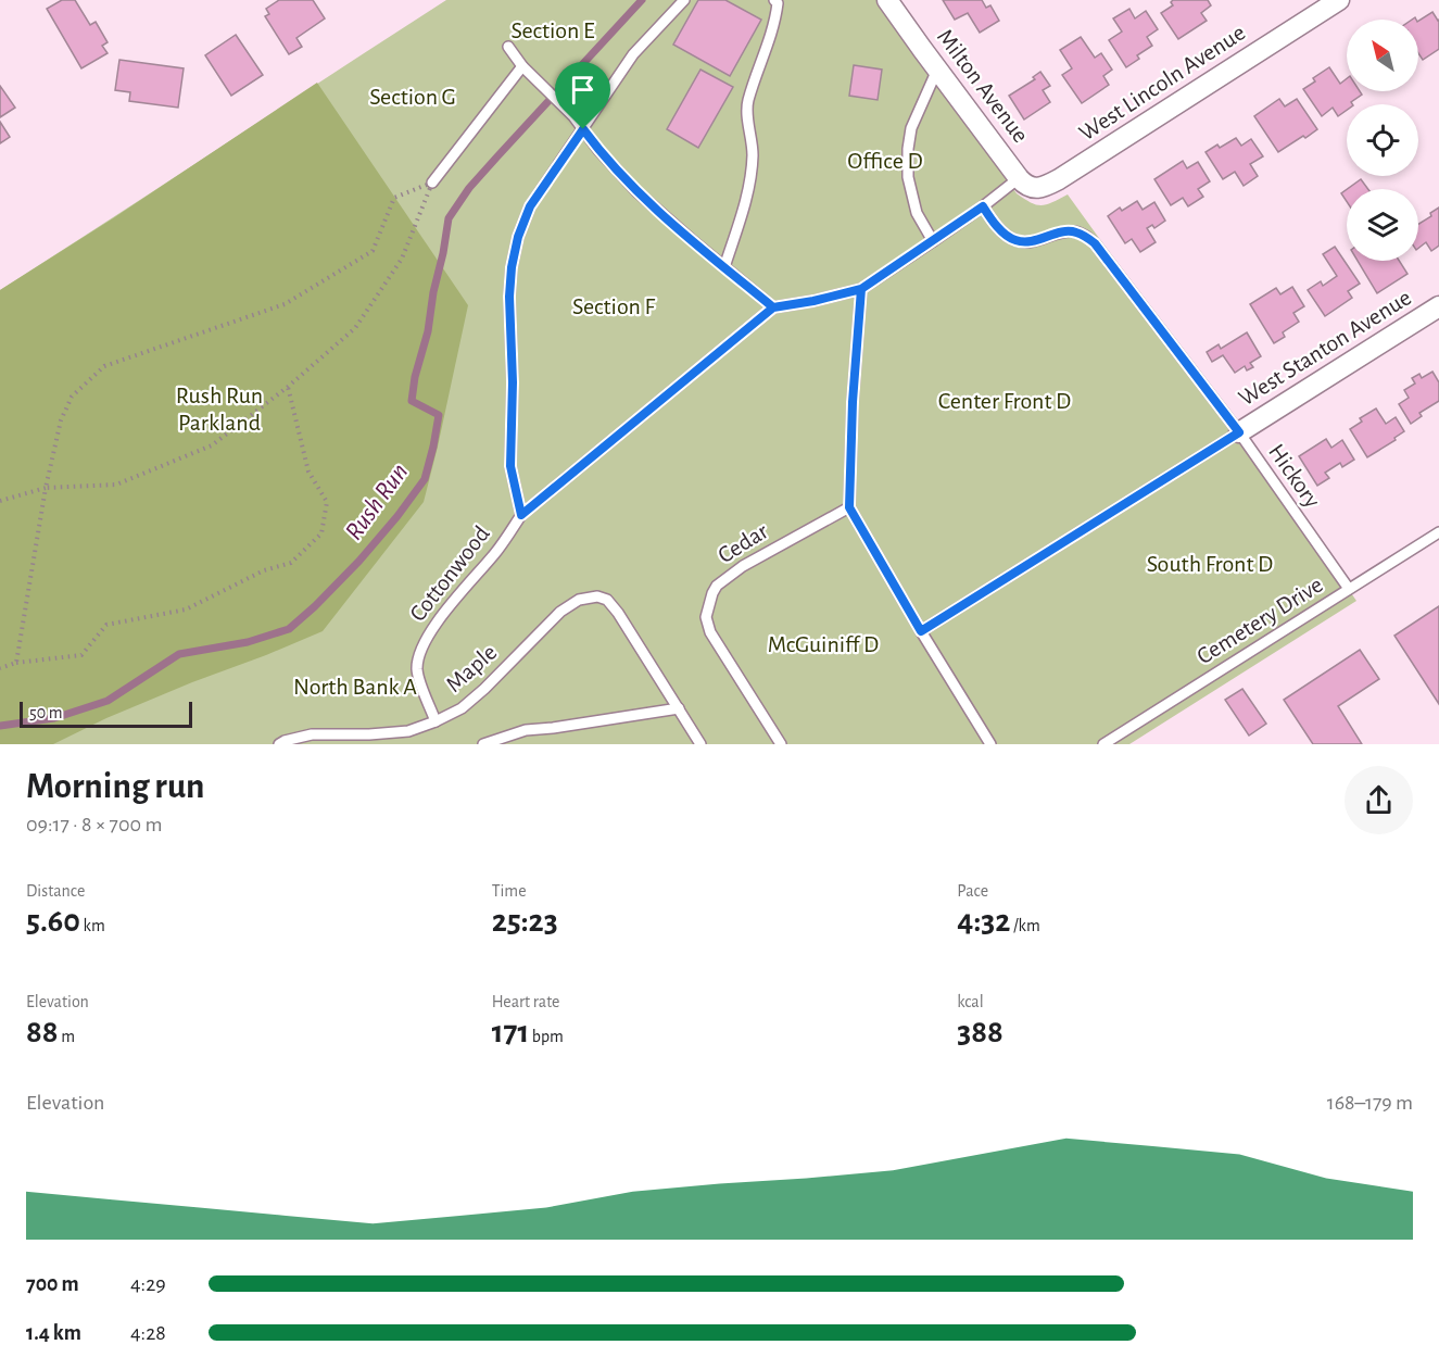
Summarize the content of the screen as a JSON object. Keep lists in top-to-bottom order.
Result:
{
  "streets": {
    "street": ["West Lincoln Avenue", "Milton Avenue", "West Stanton Avenue"],
    "lane": [
      "Hickory",
      "Cedar",
      "Cottonwood",
      "Cemetery Drive",
      "Maple"
    ]
  },
  "crossings": [
    ["West Lincoln Avenue", "Milton Avenue"],
    ["West Stanton Avenue", "Hickory"],
    ["Hickory", "Cemetery Drive"],
    ["Cottonwood", "Maple"]
  ],
  "water": ["Rush Run"],
  "parks": [
    "Section E",
    "Section G",
    "Office D",
    "Section F",
    "Rush Run Parkland",
    "Center Front D",
    "South Front D",
    "McGuiniff D",
    "North Bank A"
  ],
  "scale_bar": "50 m",
  "north": "top left",
  "page": {
    "scale": "50 m",
    "heading": ["Morning run", "09:17 · 8 × 700 m"],
    "stats": [
      ["Distance", "5.60 km"],
      ["Time", "25:23"],
      ["Pace", "4:32 /km"],
      ["Elevation", "88 m"],
      ["Heart rate", "171 bpm"],
      ["kcal", "388"]
    ],
    "chart": ["Elevation", "168–179 m"],
    "list": [
      {
        "name": "700 m",
        "note": "4:29"
      },
      {
        "name": "1.4 km",
        "note": "4:28"
      }
    ]
  }
}
